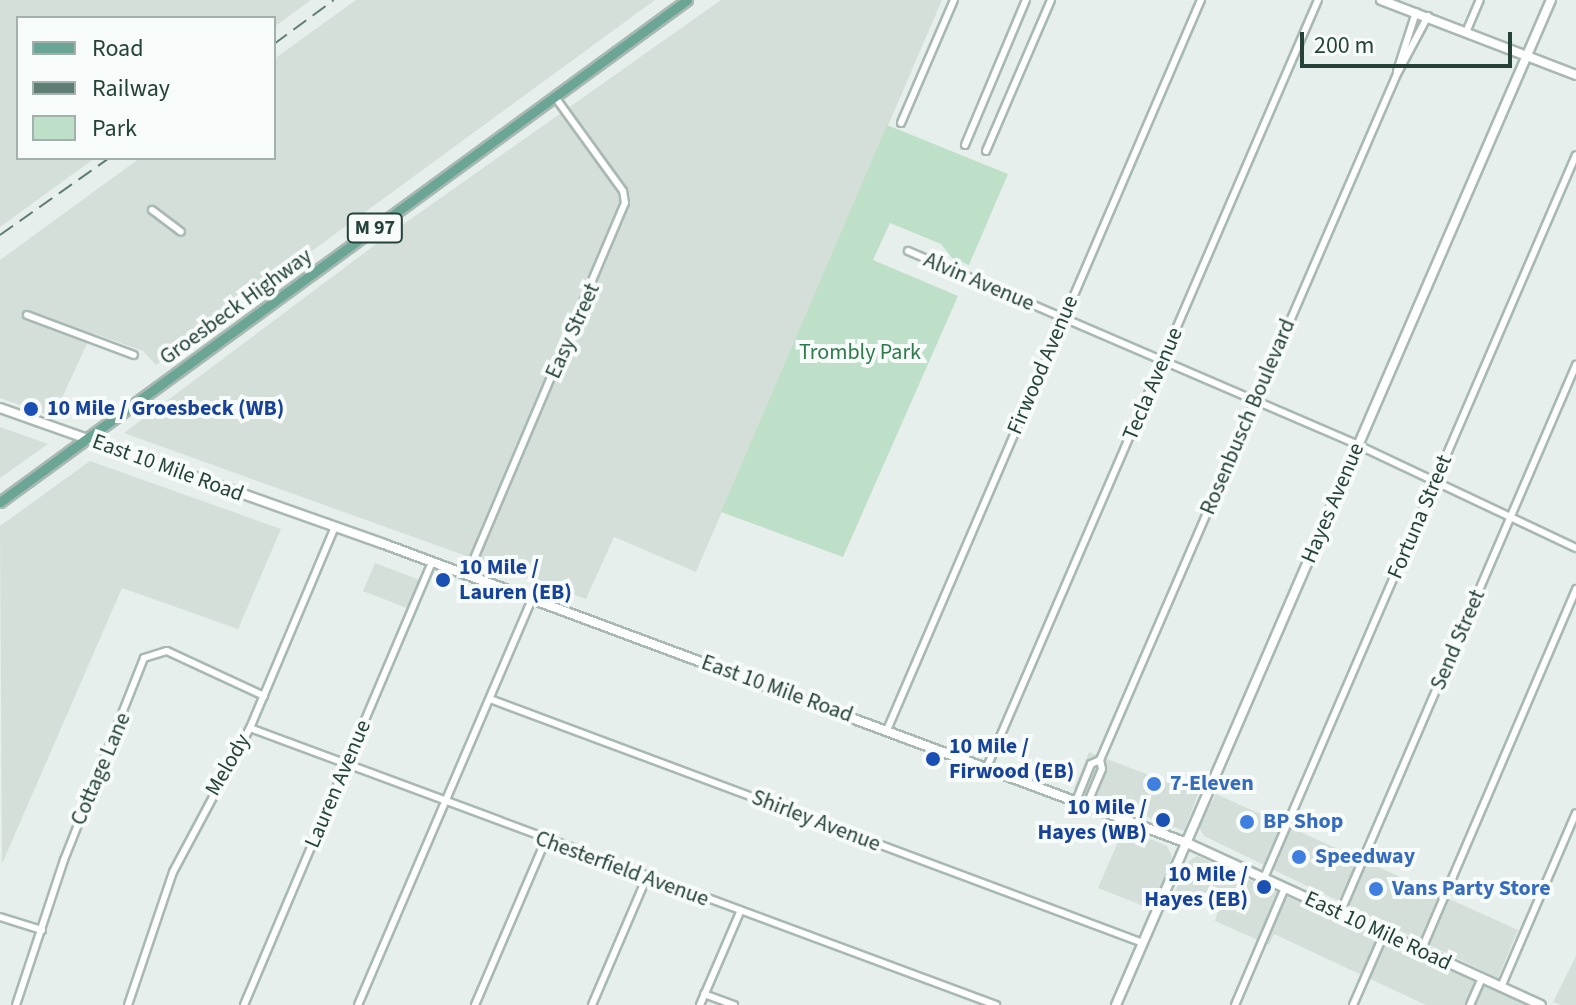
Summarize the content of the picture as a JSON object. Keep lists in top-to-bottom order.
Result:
{
  "streets": {
    "main road": [
      "M 97",
      "Groesbeck Highway",
      "East 10 Mile Road",
      "Hayes Avenue"
    ],
    "street": [
      "Alvin Avenue",
      "Easy Street",
      "Firwood Avenue",
      "Tecla Avenue",
      "Rosenbusch Boulevard",
      "Fortuna Street",
      "Send Street",
      "Melody",
      "Cottage Lane",
      "Lauren Avenue",
      "Shirley Avenue",
      "Chesterfield Avenue"
    ]
  },
  "crossings": [
    ["Alvin Avenue", "Firwood Avenue"],
    ["Alvin Avenue", "Tecla Avenue"],
    ["Alvin Avenue", "Rosenbusch Boulevard"],
    ["Alvin Avenue", "Hayes Avenue"],
    ["Alvin Avenue", "Fortuna Street"],
    ["Alvin Avenue", "Send Street"],
    ["Groesbeck Highway", "Easy Street"],
    ["Groesbeck Highway", "East 10 Mile Road"],
    ["Easy Street", "East 10 Mile Road"],
    ["Firwood Avenue", "East 10 Mile Road"],
    ["Tecla Avenue", "East 10 Mile Road"],
    ["Rosenbusch Boulevard", "East 10 Mile Road"],
    ["East 10 Mile Road", "Hayes Avenue"],
    ["East 10 Mile Road", "Fortuna Street"],
    ["East 10 Mile Road", "Send Street"],
    ["East 10 Mile Road", "Melody"],
    ["East 10 Mile Road", "Lauren Avenue"],
    ["Hayes Avenue", "Shirley Avenue"],
    ["Melody", "Cottage Lane"],
    ["Melody", "Chesterfield Avenue"],
    ["Lauren Avenue", "Chesterfield Avenue"]
  ],
  "parks": ["Trombly Park"],
  "places": [
    "10 Mile / Groesbeck (WB)",
    "10 Mile / Lauren (EB)",
    "10 Mile / Firwood (EB)",
    "7-Eleven",
    "10 Mile / Hayes (WB)",
    "BP Shop",
    "Speedway",
    "10 Mile / Hayes (EB)",
    "Vans Party Store"
  ],
  "legend": ["Road", "Railway", "Park"],
  "scale_bar": "200 m"
}
